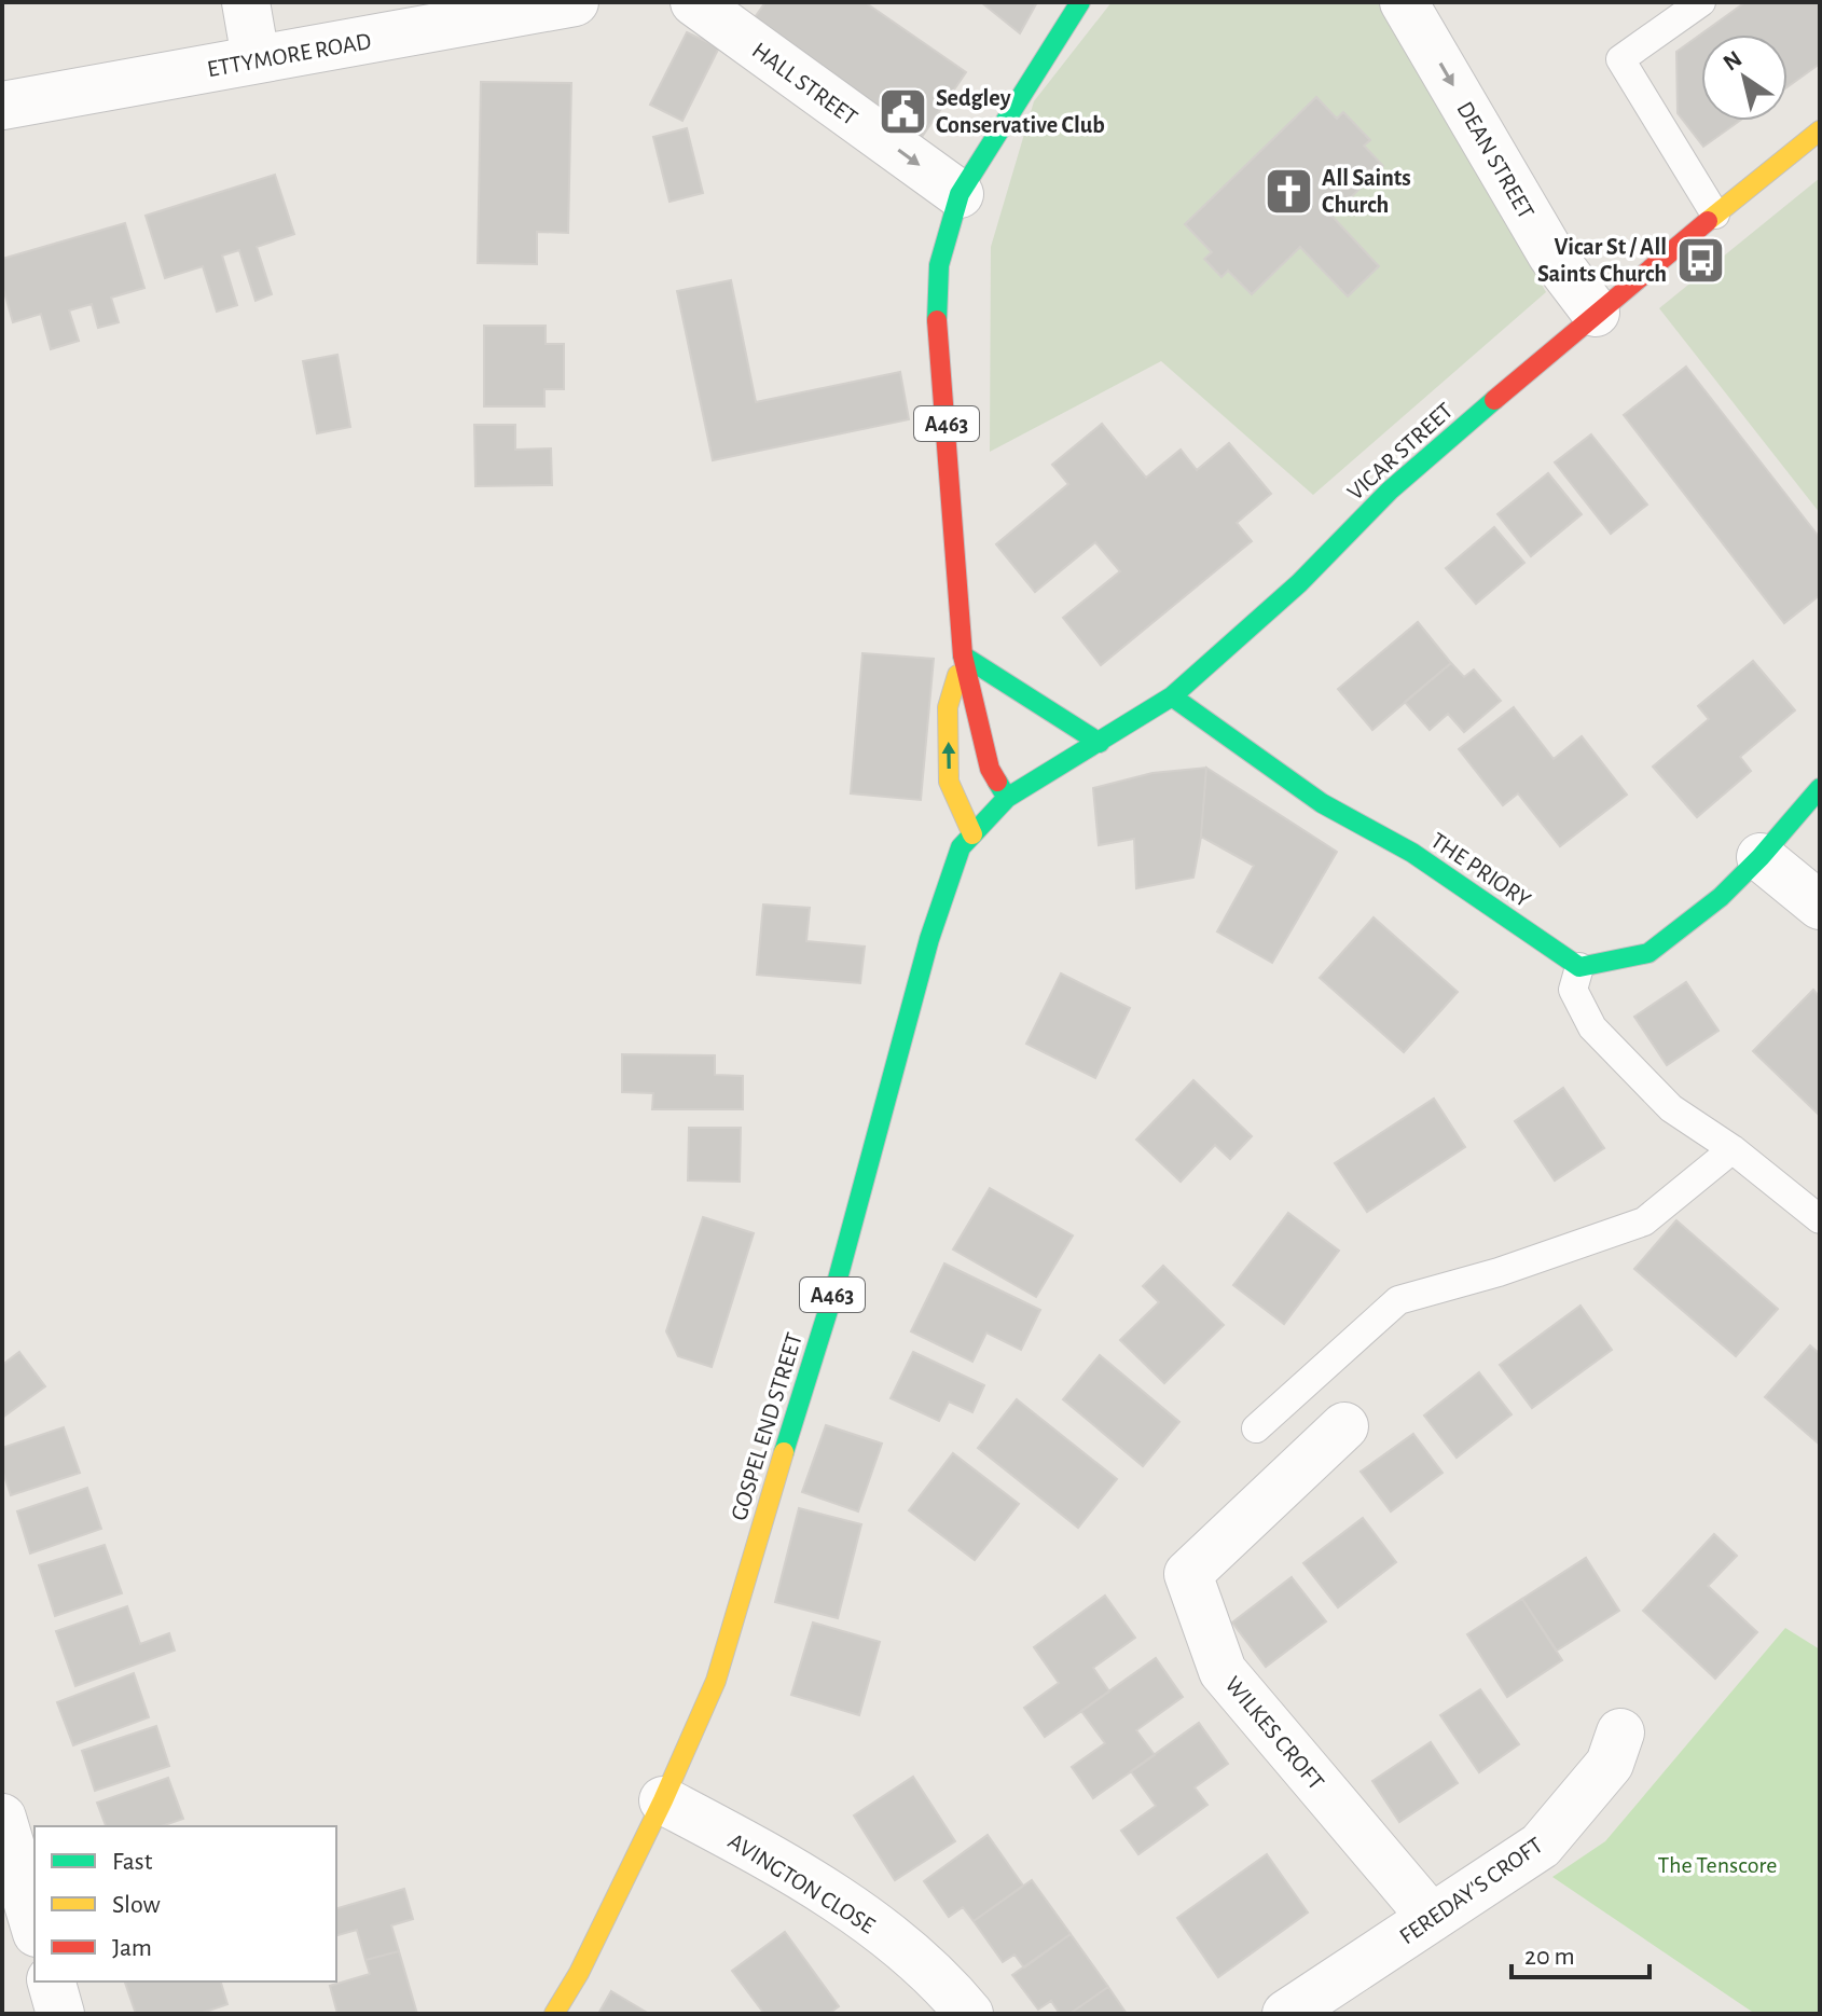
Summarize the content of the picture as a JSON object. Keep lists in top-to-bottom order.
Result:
{
  "streets": {
    "main road": [
      "A463",
      "VICAR STREET",
      "THE PRIORY",
      "GOSPEL END STREET"
    ],
    "street": [
      "ETTYMORE ROAD",
      "HALL STREET",
      "DEAN STREET",
      "WILKES CROFT",
      "AVINGTON CLOSE",
      "FEREDAY'S CROFT"
    ]
  },
  "crossings": [
    ["HALL STREET", "A463"],
    ["DEAN STREET", "VICAR STREET"],
    ["A463", "VICAR STREET"],
    ["A463", "GOSPEL END STREET"],
    ["VICAR STREET", "THE PRIORY"],
    ["VICAR STREET", "GOSPEL END STREET"],
    ["GOSPEL END STREET", "AVINGTON CLOSE"],
    ["WILKES CROFT", "FEREDAY'S CROFT"]
  ],
  "one_way": ["HALL STREET", "DEAN STREET"],
  "parks": ["The Tenscore"],
  "places": {
    "public building": ["Sedgley Conservative Club"],
    "church": ["All Saints Church"],
    "bus stop": ["Vicar St / All Saints Church"]
  },
  "legend": ["Fast", "Slow", "Jam"],
  "scale_bar": "20 m",
  "north": "top left"
}
